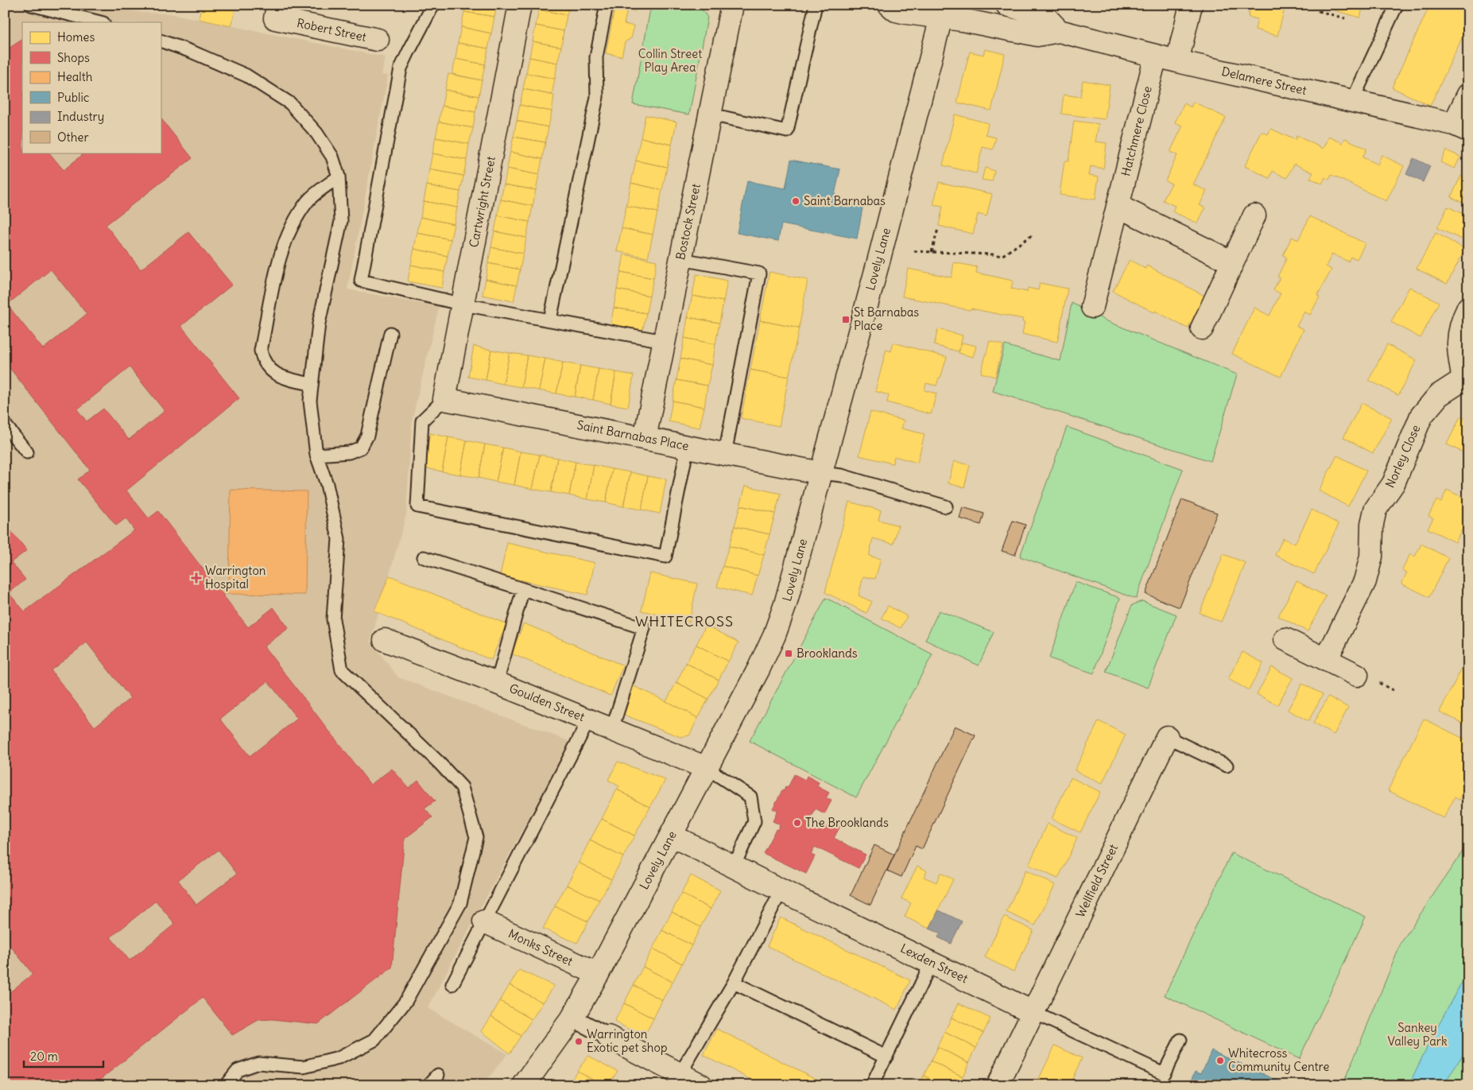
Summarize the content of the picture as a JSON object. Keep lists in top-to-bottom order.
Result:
{
  "streets": {
    "street": [
      "Robert Street",
      "Delamere Street",
      "Hatchmere Close",
      "Cartwright Street",
      "Bostock Street",
      "Lovely Lane",
      "Saint Barnabas Place",
      "Norley Close",
      "Goulden Street",
      "Wellfield Street",
      "Monks Street",
      "Lexden Street"
    ]
  },
  "crossings": [
    ["Delamere Street", "Hatchmere Close"],
    ["Delamere Street", "Lovely Lane"],
    ["Cartwright Street", "Saint Barnabas Place"],
    ["Bostock Street", "Saint Barnabas Place"],
    ["Lovely Lane", "Saint Barnabas Place"],
    ["Lovely Lane", "Goulden Street"],
    ["Lovely Lane", "Monks Street"],
    ["Lovely Lane", "Lexden Street"],
    ["Wellfield Street", "Lexden Street"]
  ],
  "districts": ["WHITECROSS"],
  "parks": ["Collin Street Play Area", "Sankey Valley Park"],
  "places": {
    "other": [
      "Saint Barnabas",
      "The Brooklands",
      "Warrington Exotic pet shop",
      "Whitecross Community Centre"
    ],
    "transit": ["St Barnabas Place", "Brooklands"],
    "health": ["Warrington Hospital"]
  },
  "legend": [
    "Homes",
    "Shops",
    "Health",
    "Public",
    "Industry",
    "Other"
  ],
  "scale_bar": "20 m"
}
